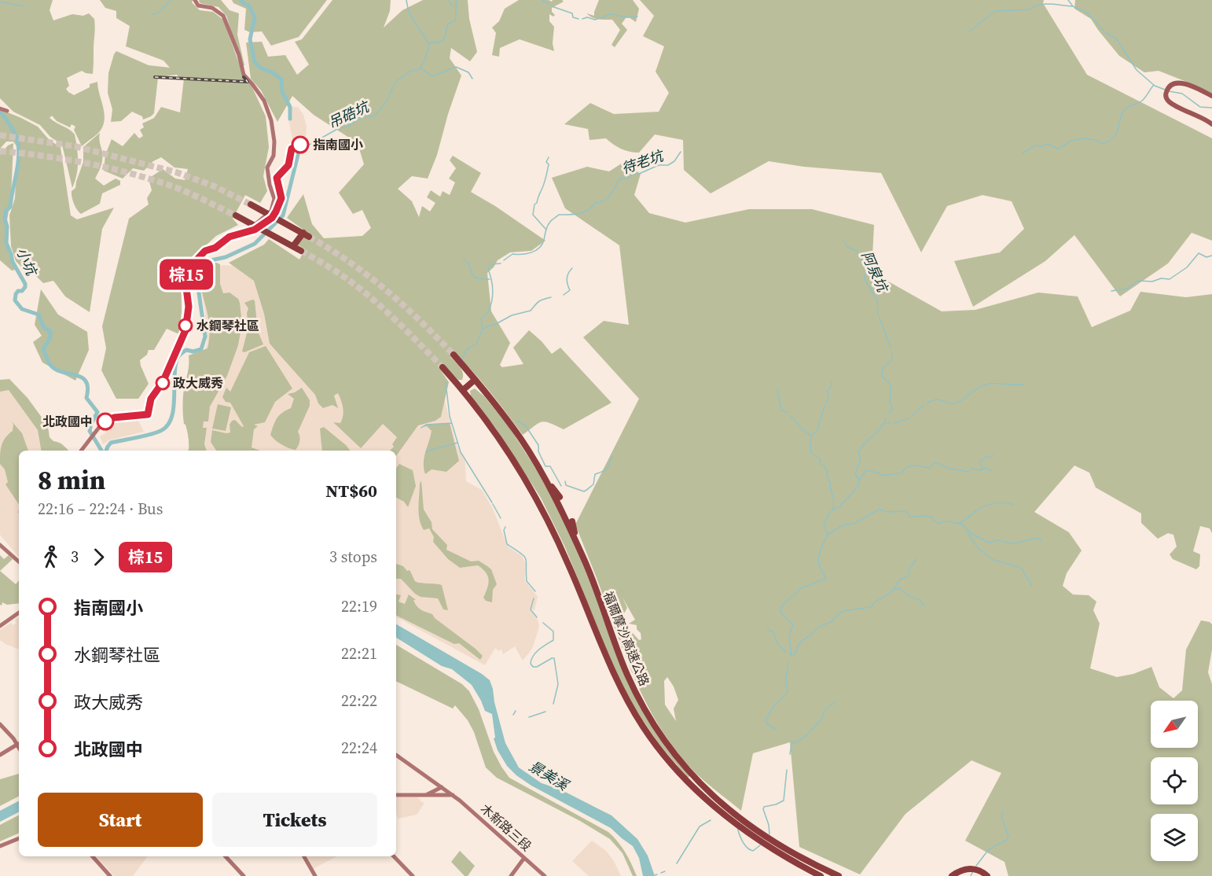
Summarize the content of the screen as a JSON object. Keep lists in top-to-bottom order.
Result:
{
  "streets": {
    "highway": ["福爾摩沙高速公路"],
    "street": ["木新路三段"]
  },
  "water": [
    "吊硞坑",
    "待老坑",
    "小坑",
    "阿泉坑",
    "景美溪"
  ],
  "places": [
    "指南國小",
    "水鋼琴社區",
    "政大威秀",
    "北政國中"
  ],
  "lines": ["bus line 棕15"],
  "north": "bottom left",
  "page": {
    "on_map": "棕15",
    "heading": ["8 min", "22:16 – 22:24 · Bus", "NT$60"],
    "legs": ["3", "棕15", "3 stops"],
    "list": [
      {
        "name": "指南國小",
        "value": "22:19"
      },
      {
        "name": "水鋼琴社區",
        "value": "22:21"
      },
      {
        "name": "政大威秀",
        "value": "22:22"
      },
      {
        "name": "北政國中",
        "value": "22:24"
      }
    ],
    "buttons": ["Start", "Tickets"]
  }
}
